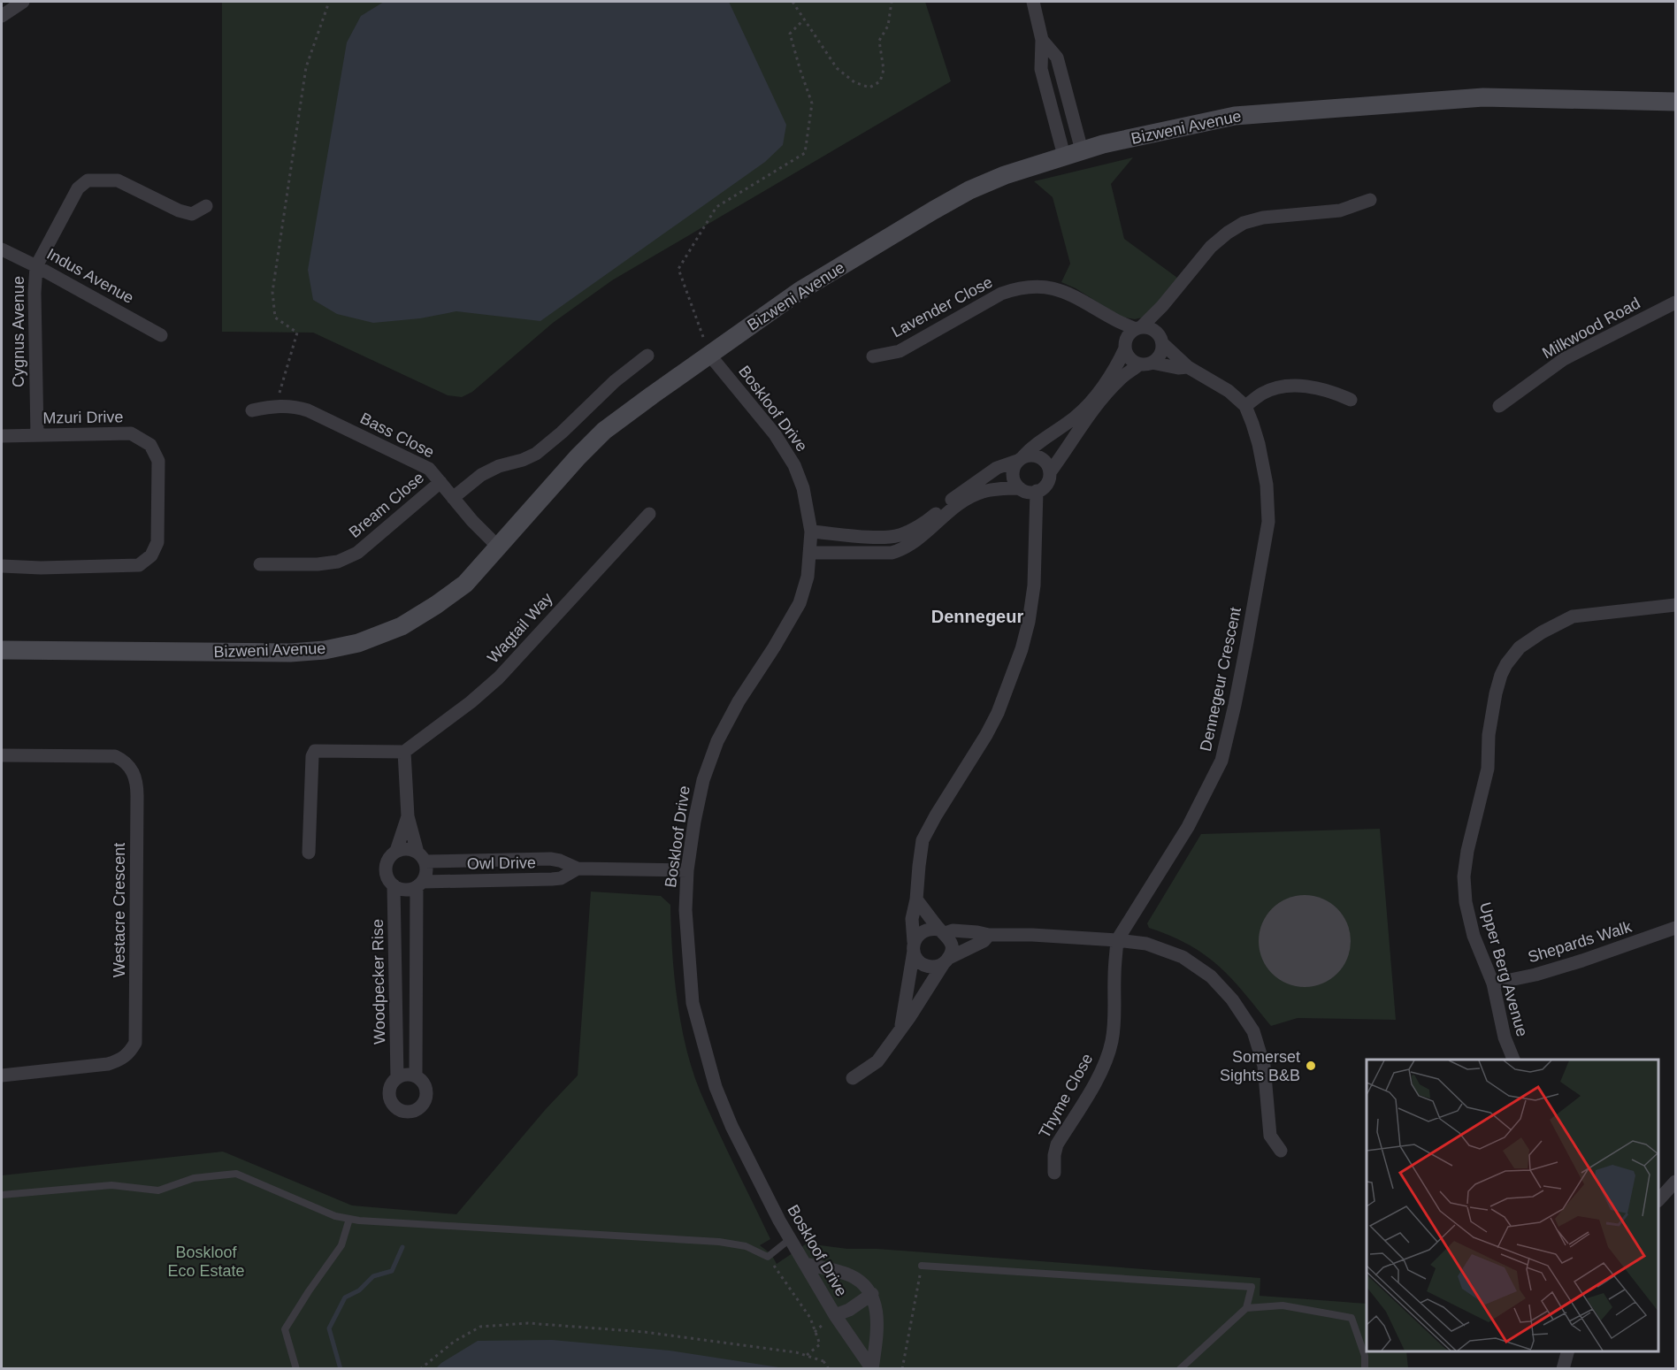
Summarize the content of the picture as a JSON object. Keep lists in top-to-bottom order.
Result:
{
  "streets": {
    "street": [
      "Bizweni Avenue",
      "Indus Avenue",
      "Lavender Close",
      "Milkwood Road",
      "Cygnus Avenue",
      "Boskloof Drive",
      "Mzuri Drive",
      "Bass Close",
      "Bream Close",
      "Wagtail Way",
      "Dennegeur Crescent",
      "Owl Drive",
      "Westacre Crescent",
      "Shepards Walk",
      "Upper Berg Avenue",
      "Woodpecker Rise",
      "Thyme Close"
    ]
  },
  "crossings": [
    ["Bizweni Avenue", "Boskloof Drive"],
    ["Bizweni Avenue", "Bass Close"],
    ["Indus Avenue", "Cygnus Avenue"],
    ["Lavender Close", "Dennegeur Crescent"],
    ["Cygnus Avenue", "Mzuri Drive"],
    ["Boskloof Drive", "Owl Drive"],
    ["Bass Close", "Bream Close"],
    ["Dennegeur Crescent", "Thyme Close"],
    ["Owl Drive", "Woodpecker Rise"],
    ["Shepards Walk", "Upper Berg Avenue"]
  ],
  "districts": ["Dennegeur"],
  "parks": ["Boskloof Eco Estate"],
  "places": ["Somerset Sights B&B"]
}
